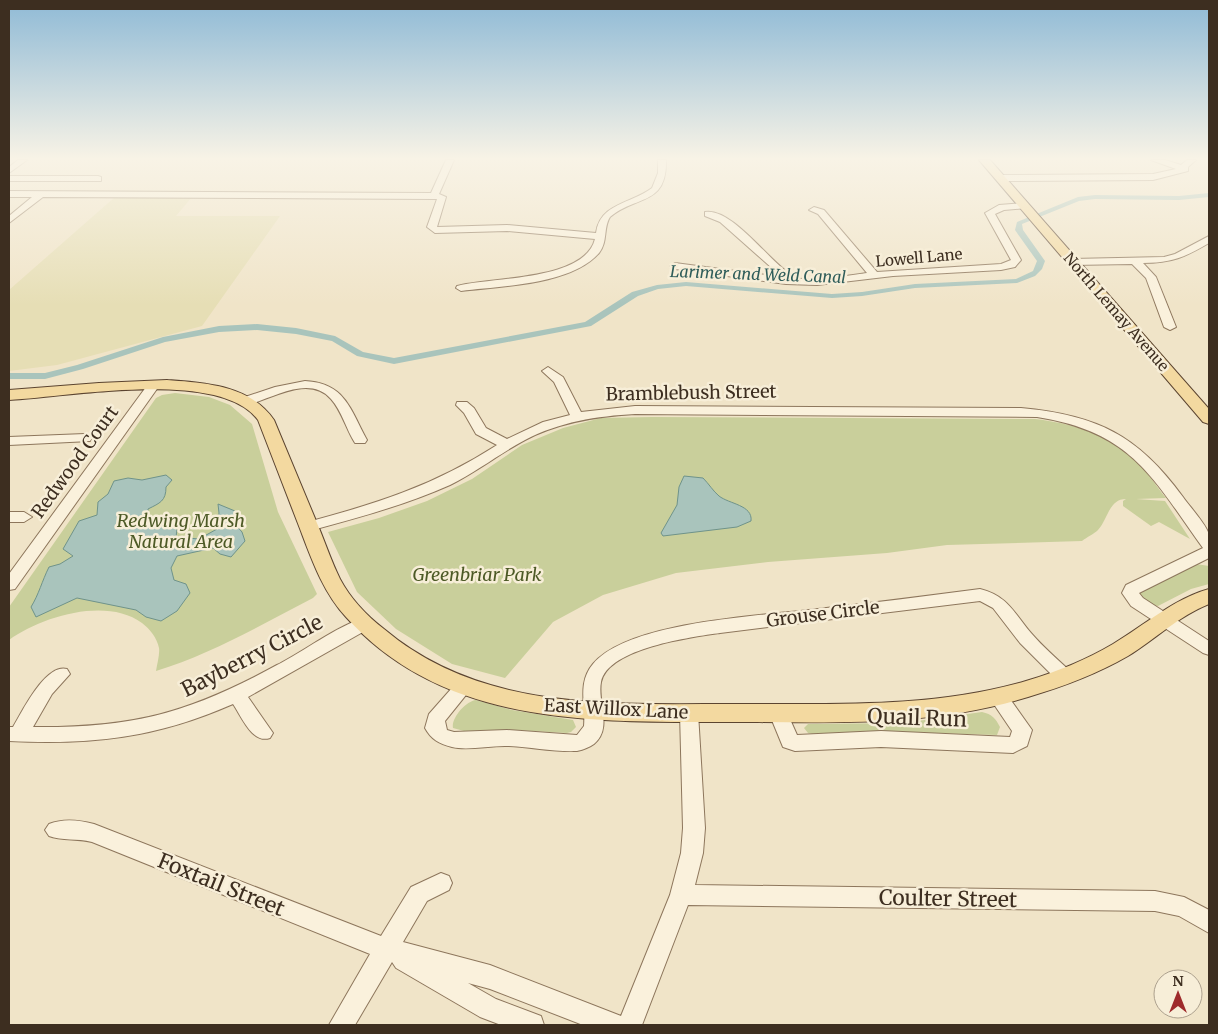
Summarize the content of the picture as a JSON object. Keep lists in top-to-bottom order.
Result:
{
  "streets": {
    "main road": ["North Lemay Avenue", "East Willox Lane"],
    "street": [
      "Lowell Lane",
      "Bramblebush Street",
      "Redwood Court",
      "Grouse Circle",
      "Bayberry Circle",
      "Quail Run",
      "Foxtail Street",
      "Coulter Street"
    ]
  },
  "crossings": [
    ["Lowell Lane", "North Lemay Avenue"],
    ["Bramblebush Street", "East Willox Lane"],
    ["Redwood Court", "East Willox Lane"],
    ["Grouse Circle", "East Willox Lane"],
    ["Bayberry Circle", "East Willox Lane"],
    ["East Willox Lane", "Quail Run"]
  ],
  "water": ["Larimer and Weld Canal"],
  "parks": ["Redwing Marsh Natural Area", "Greenbriar Park"],
  "north": "top"
}
